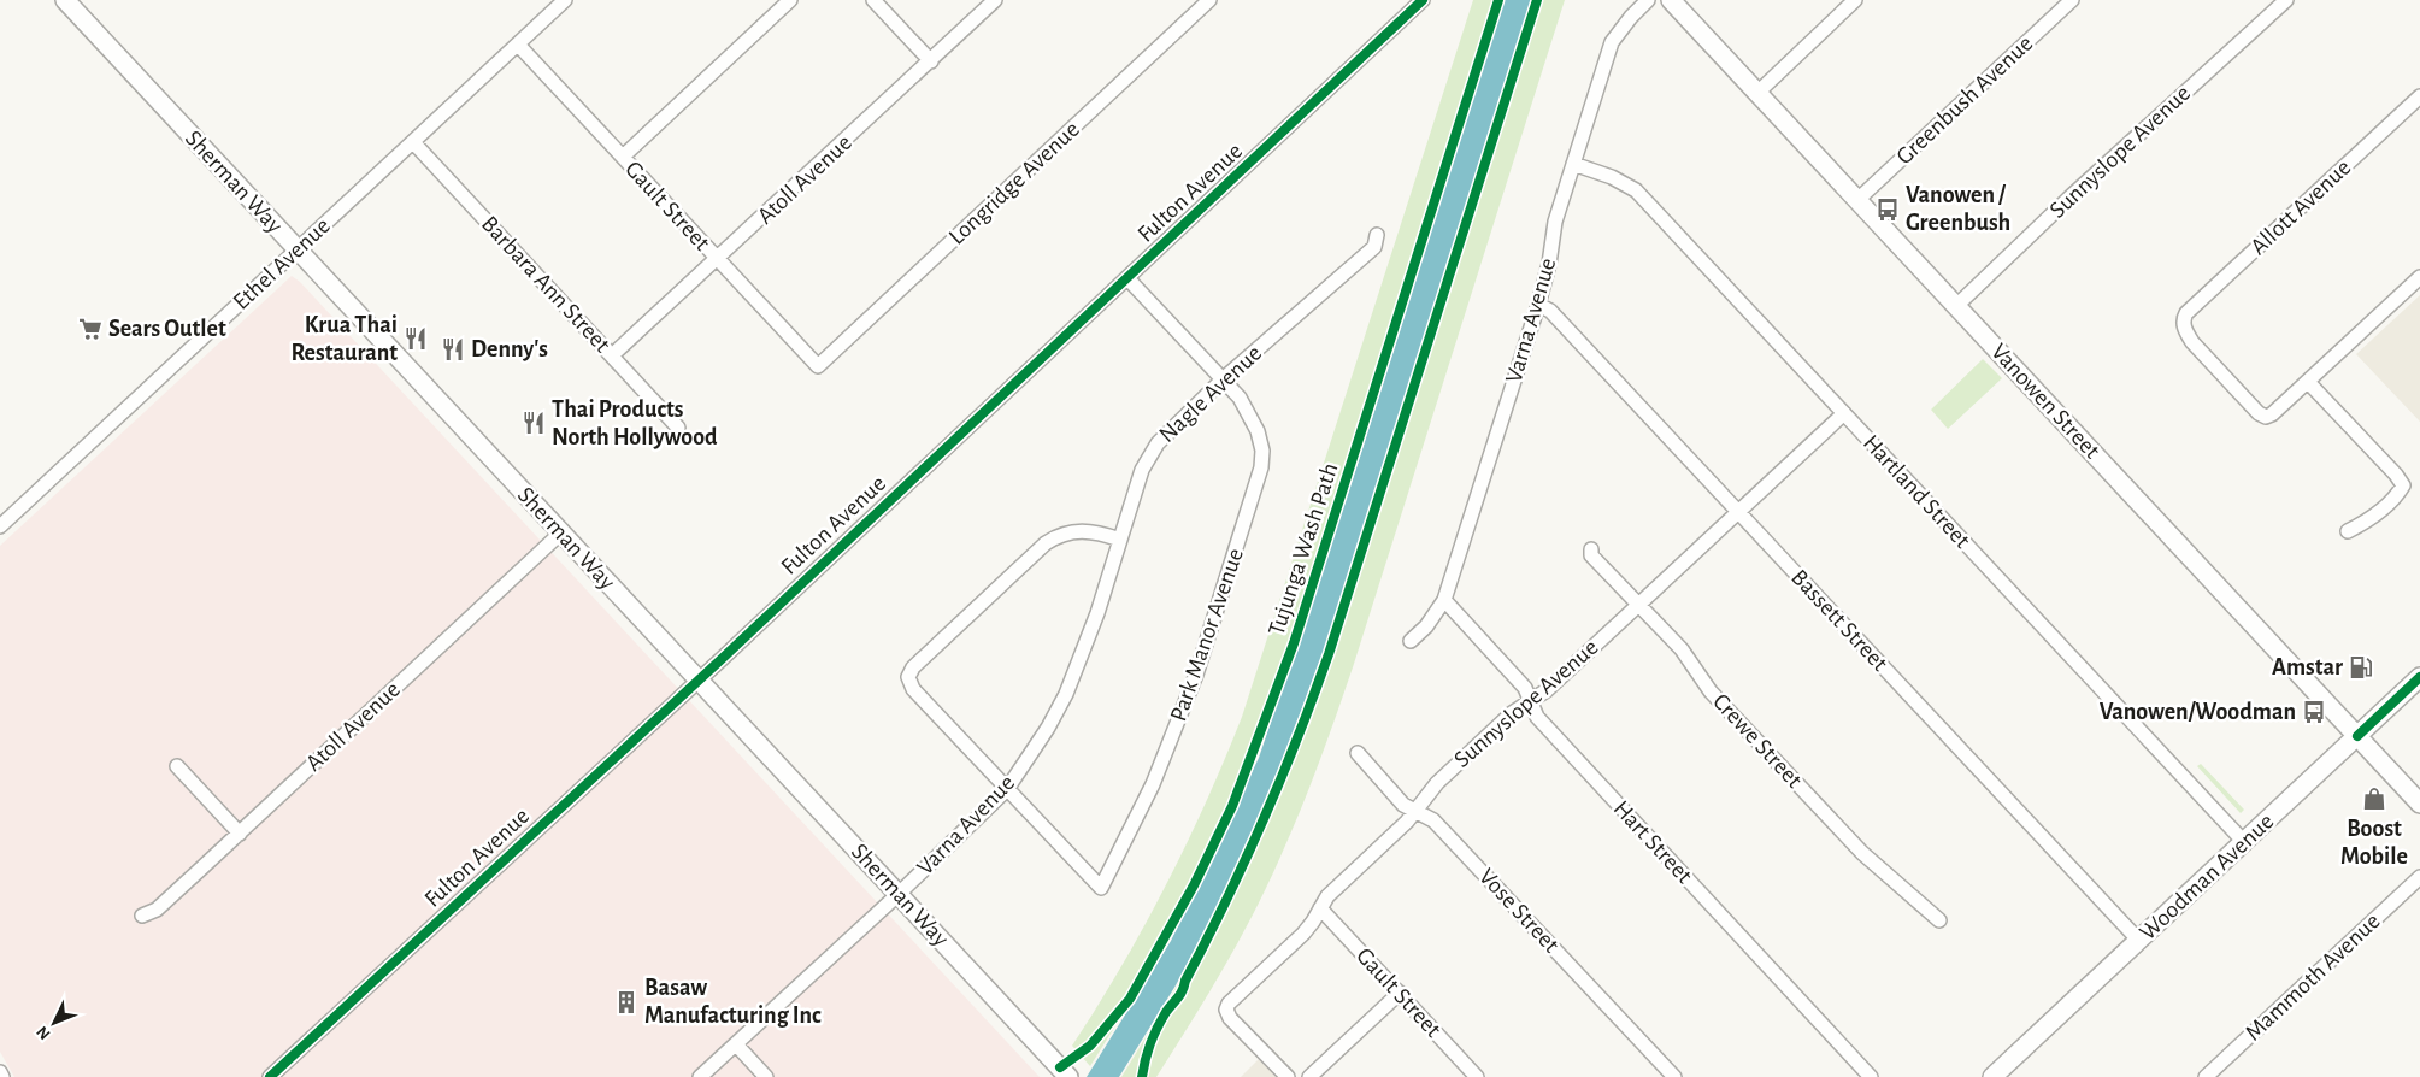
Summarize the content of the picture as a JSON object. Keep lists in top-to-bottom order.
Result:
{
  "streets": {
    "main road": ["Sherman Way", "Vanowen Street", "Woodman Avenue"],
    "street": [
      "Greenbush Avenue",
      "Sunnyslope Avenue",
      "Atoll Avenue",
      "Longridge Avenue",
      "Fulton Avenue",
      "Gault Street",
      "Allott Avenue",
      "Ethel Avenue",
      "Barbara Ann Street",
      "Varna Avenue",
      "Nagle Avenue",
      "Hartland Street",
      "Bassett Street",
      "Park Manor Avenue",
      "Crewe Street",
      "Hart Street",
      "Vose Street",
      "Mammoth Avenue"
    ],
    "cycle path": ["Tujunga Wash Path"]
  },
  "crossings": [
    ["Greenbush Avenue", "Vanowen Street"],
    ["Sunnyslope Avenue", "Gault Street"],
    ["Sunnyslope Avenue", "Vanowen Street"],
    ["Sunnyslope Avenue", "Hartland Street"],
    ["Sunnyslope Avenue", "Bassett Street"],
    ["Sunnyslope Avenue", "Crewe Street"],
    ["Sunnyslope Avenue", "Hart Street"],
    ["Sunnyslope Avenue", "Vose Street"],
    ["Atoll Avenue", "Sherman Way"],
    ["Atoll Avenue", "Gault Street"],
    ["Atoll Avenue", "Barbara Ann Street"],
    ["Sherman Way", "Fulton Avenue"],
    ["Sherman Way", "Ethel Avenue"],
    ["Sherman Way", "Varna Avenue"],
    ["Longridge Avenue", "Gault Street"],
    ["Gault Street", "Ethel Avenue"],
    ["Ethel Avenue", "Barbara Ann Street"],
    ["Varna Avenue", "Nagle Avenue"],
    ["Varna Avenue", "Hartland Street"],
    ["Varna Avenue", "Bassett Street"],
    ["Varna Avenue", "Park Manor Avenue"],
    ["Varna Avenue", "Hart Street"],
    ["Nagle Avenue", "Park Manor Avenue"],
    ["Vanowen Street", "Woodman Avenue"],
    ["Hartland Street", "Woodman Avenue"],
    ["Bassett Street", "Woodman Avenue"]
  ],
  "places": {
    "bus stop": ["Vanowen / Greenbush", "Vanowen/Woodman"],
    "supermarket": ["Sears Outlet"],
    "restaurant": ["Krua Thai Restaurant", "Denny's", "Thai Products North Hollywood"],
    "fuel station": ["Amstar"],
    "shop": ["Boost Mobile"],
    "building": ["Basaw Manufacturing Inc"]
  },
  "north": "bottom left"
}
